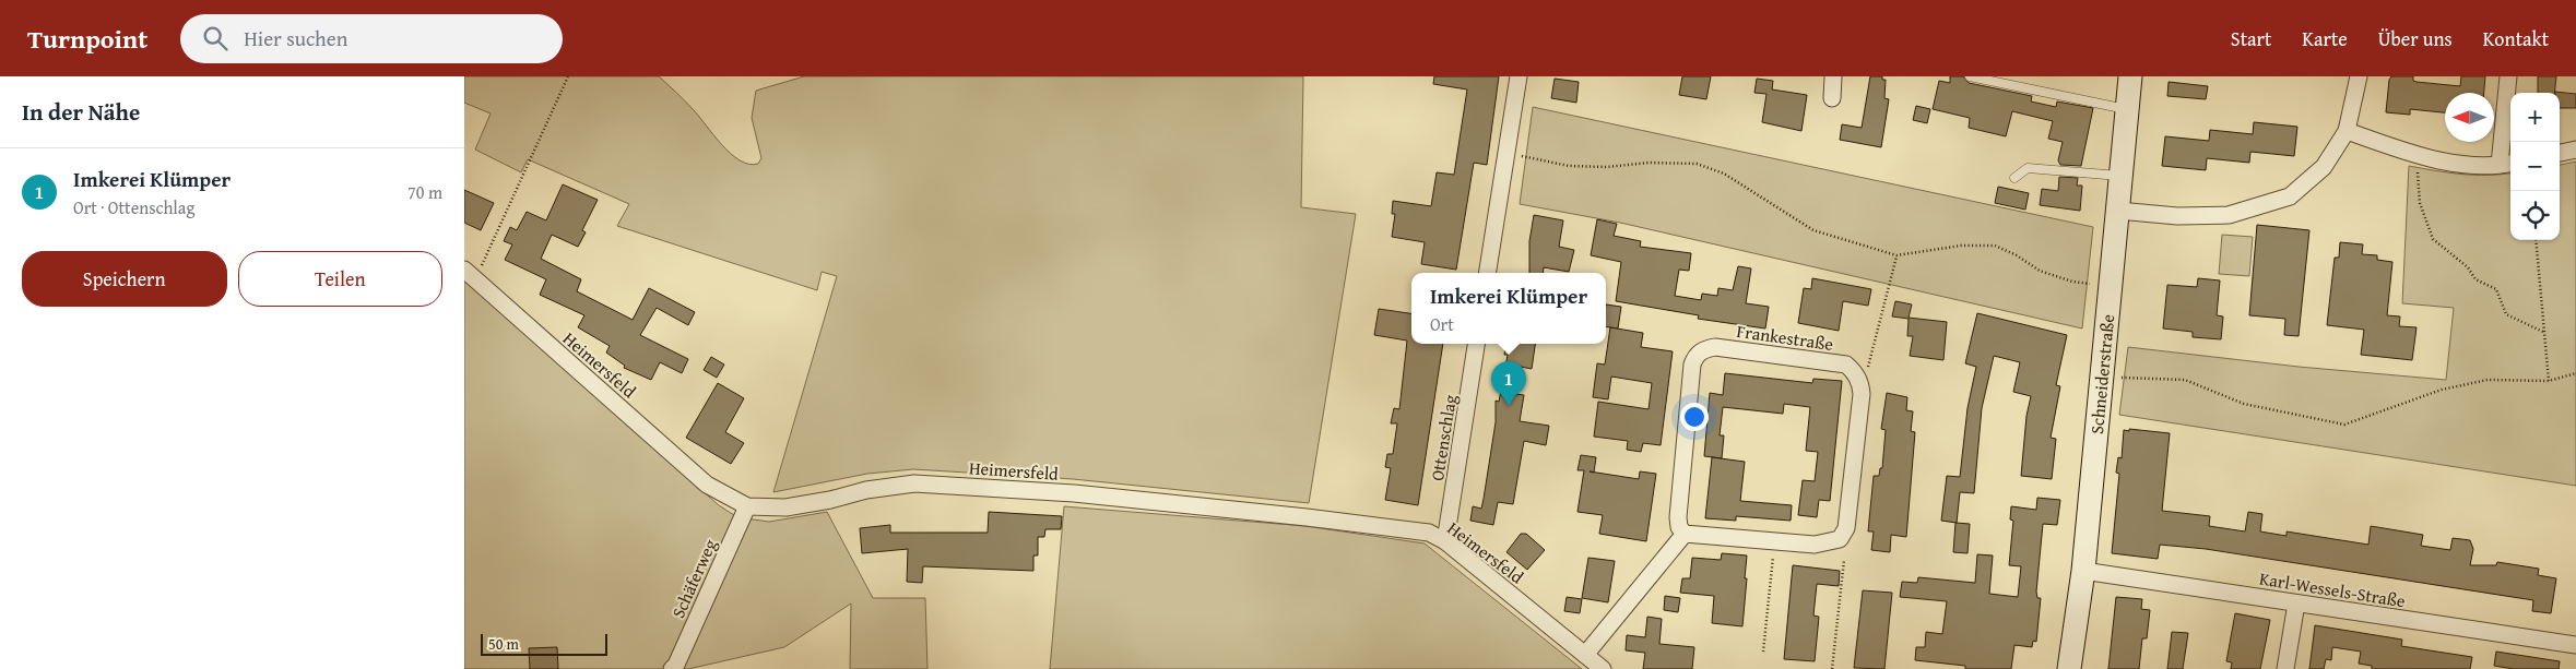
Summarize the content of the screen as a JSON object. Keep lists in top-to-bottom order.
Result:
{
  "streets": {
    "street": [
      "Frankestraße",
      "Heimersfeld",
      "Schneiderstraße",
      "Ottenschlag",
      "Schäferweg",
      "Karl-Wessels-Straße"
    ]
  },
  "crossings": [
    ["Heimersfeld", "Ottenschlag"],
    ["Heimersfeld", "Schäferweg"],
    ["Schneiderstraße", "Karl-Wessels-Straße"]
  ],
  "scale_bar": "50 m",
  "north": "left",
  "page": {
    "header": "Turnpoint",
    "search": "Hier suchen",
    "nav": [
      "Start",
      "Karte",
      "Über uns",
      "Kontakt"
    ],
    "heading": "In der Nähe",
    "map_buttons": ["+", "−"],
    "list": [
      {
        "mark": "1",
        "name": "Imkerei Klümper",
        "note": "Ort · Ottenschlag",
        "value": "70 m"
      }
    ],
    "buttons": ["Speichern", "Teilen"],
    "popup": ["Imkerei Klümper", "Ort"],
    "pins": "1",
    "scale": "50 m"
  }
}
